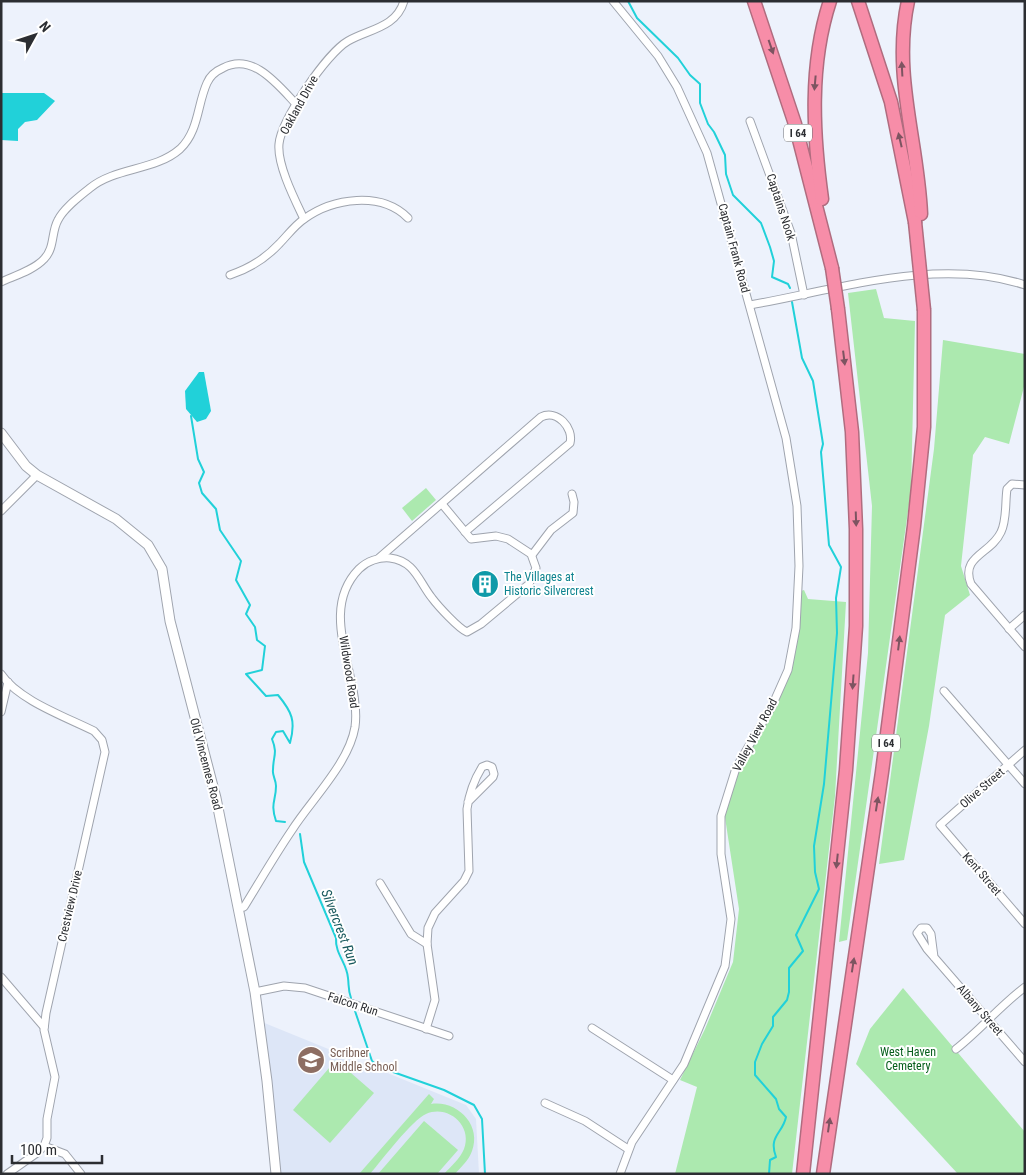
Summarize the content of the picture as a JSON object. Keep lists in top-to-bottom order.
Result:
{
  "streets": {
    "highway": ["I 64"],
    "street": [
      "Oakland Drive",
      "Captains Nook",
      "Captain Frank Road",
      "Wildwood Road",
      "Valley View Road",
      "Old Vincennes Road",
      "Olive Street",
      "Kent Street",
      "Crestview Drive",
      "Falcon Run",
      "Albany Street"
    ]
  },
  "crossings": [
    ["Captains Nook", "Captain Frank Road"],
    ["Captain Frank Road", "Valley View Road"],
    ["Wildwood Road", "Old Vincennes Road"],
    ["Old Vincennes Road", "Falcon Run"],
    ["Olive Street", "Kent Street"]
  ],
  "water": ["Silvercrest Run"],
  "parks": ["West Haven Cemetery"],
  "places": {
    "building": ["The Villages at Historic Silvercrest"],
    "school or university": ["Scribner Middle School"]
  },
  "scale_bar": "100 m",
  "north": "top right"
}
